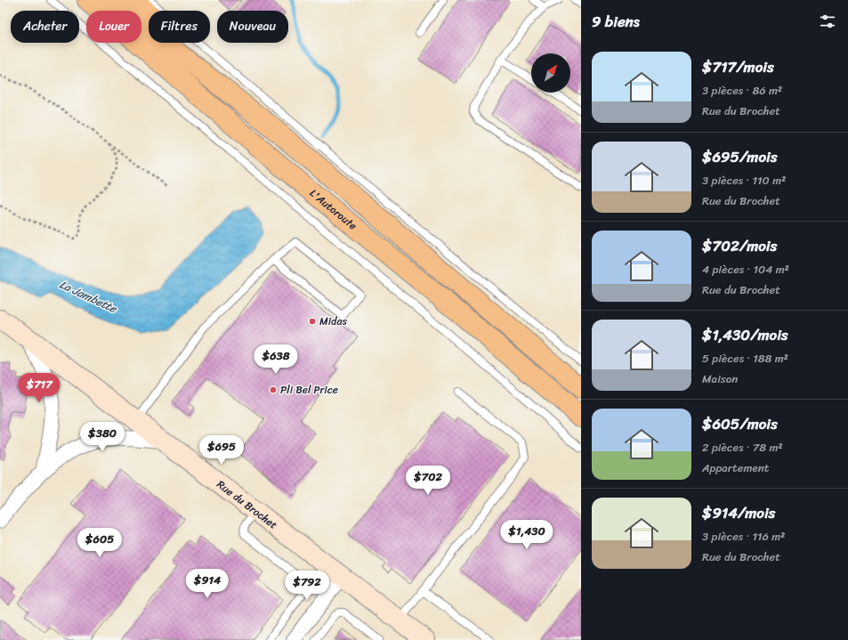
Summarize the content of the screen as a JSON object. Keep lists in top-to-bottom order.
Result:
{
  "streets": {
    "highway": ["L'Autoroute"],
    "main road": ["Rue du Brochet"]
  },
  "water": ["La Jambette"],
  "places": ["Midas", "Pli Bel Price"],
  "north": "top right",
  "page": {
    "heading": "9 biens",
    "chip": [
      "Acheter",
      "Louer",
      "Filtres",
      "Nouveau"
    ],
    "list": [
      {
        "name": "$717/mois",
        "note": "3 pièces · 86 m² · Rue du Brochet"
      },
      {
        "name": "$695/mois",
        "note": "3 pièces · 110 m² · Rue du Brochet"
      },
      {
        "name": "$702/mois",
        "note": "4 pièces · 104 m² · Rue du Brochet"
      },
      {
        "name": "$1,430/mois",
        "note": "5 pièces · 188 m² · Maison"
      },
      {
        "name": "$605/mois",
        "note": "2 pièces · 78 m² · Appartement"
      },
      {
        "name": "$914/mois",
        "note": "3 pièces · 116 m² · Rue du Brochet"
      }
    ],
    "price": [
      "$638",
      "$717",
      "$380",
      "$695",
      "$702",
      "$1,430",
      "$605",
      "$914",
      "$792"
    ]
  }
}
